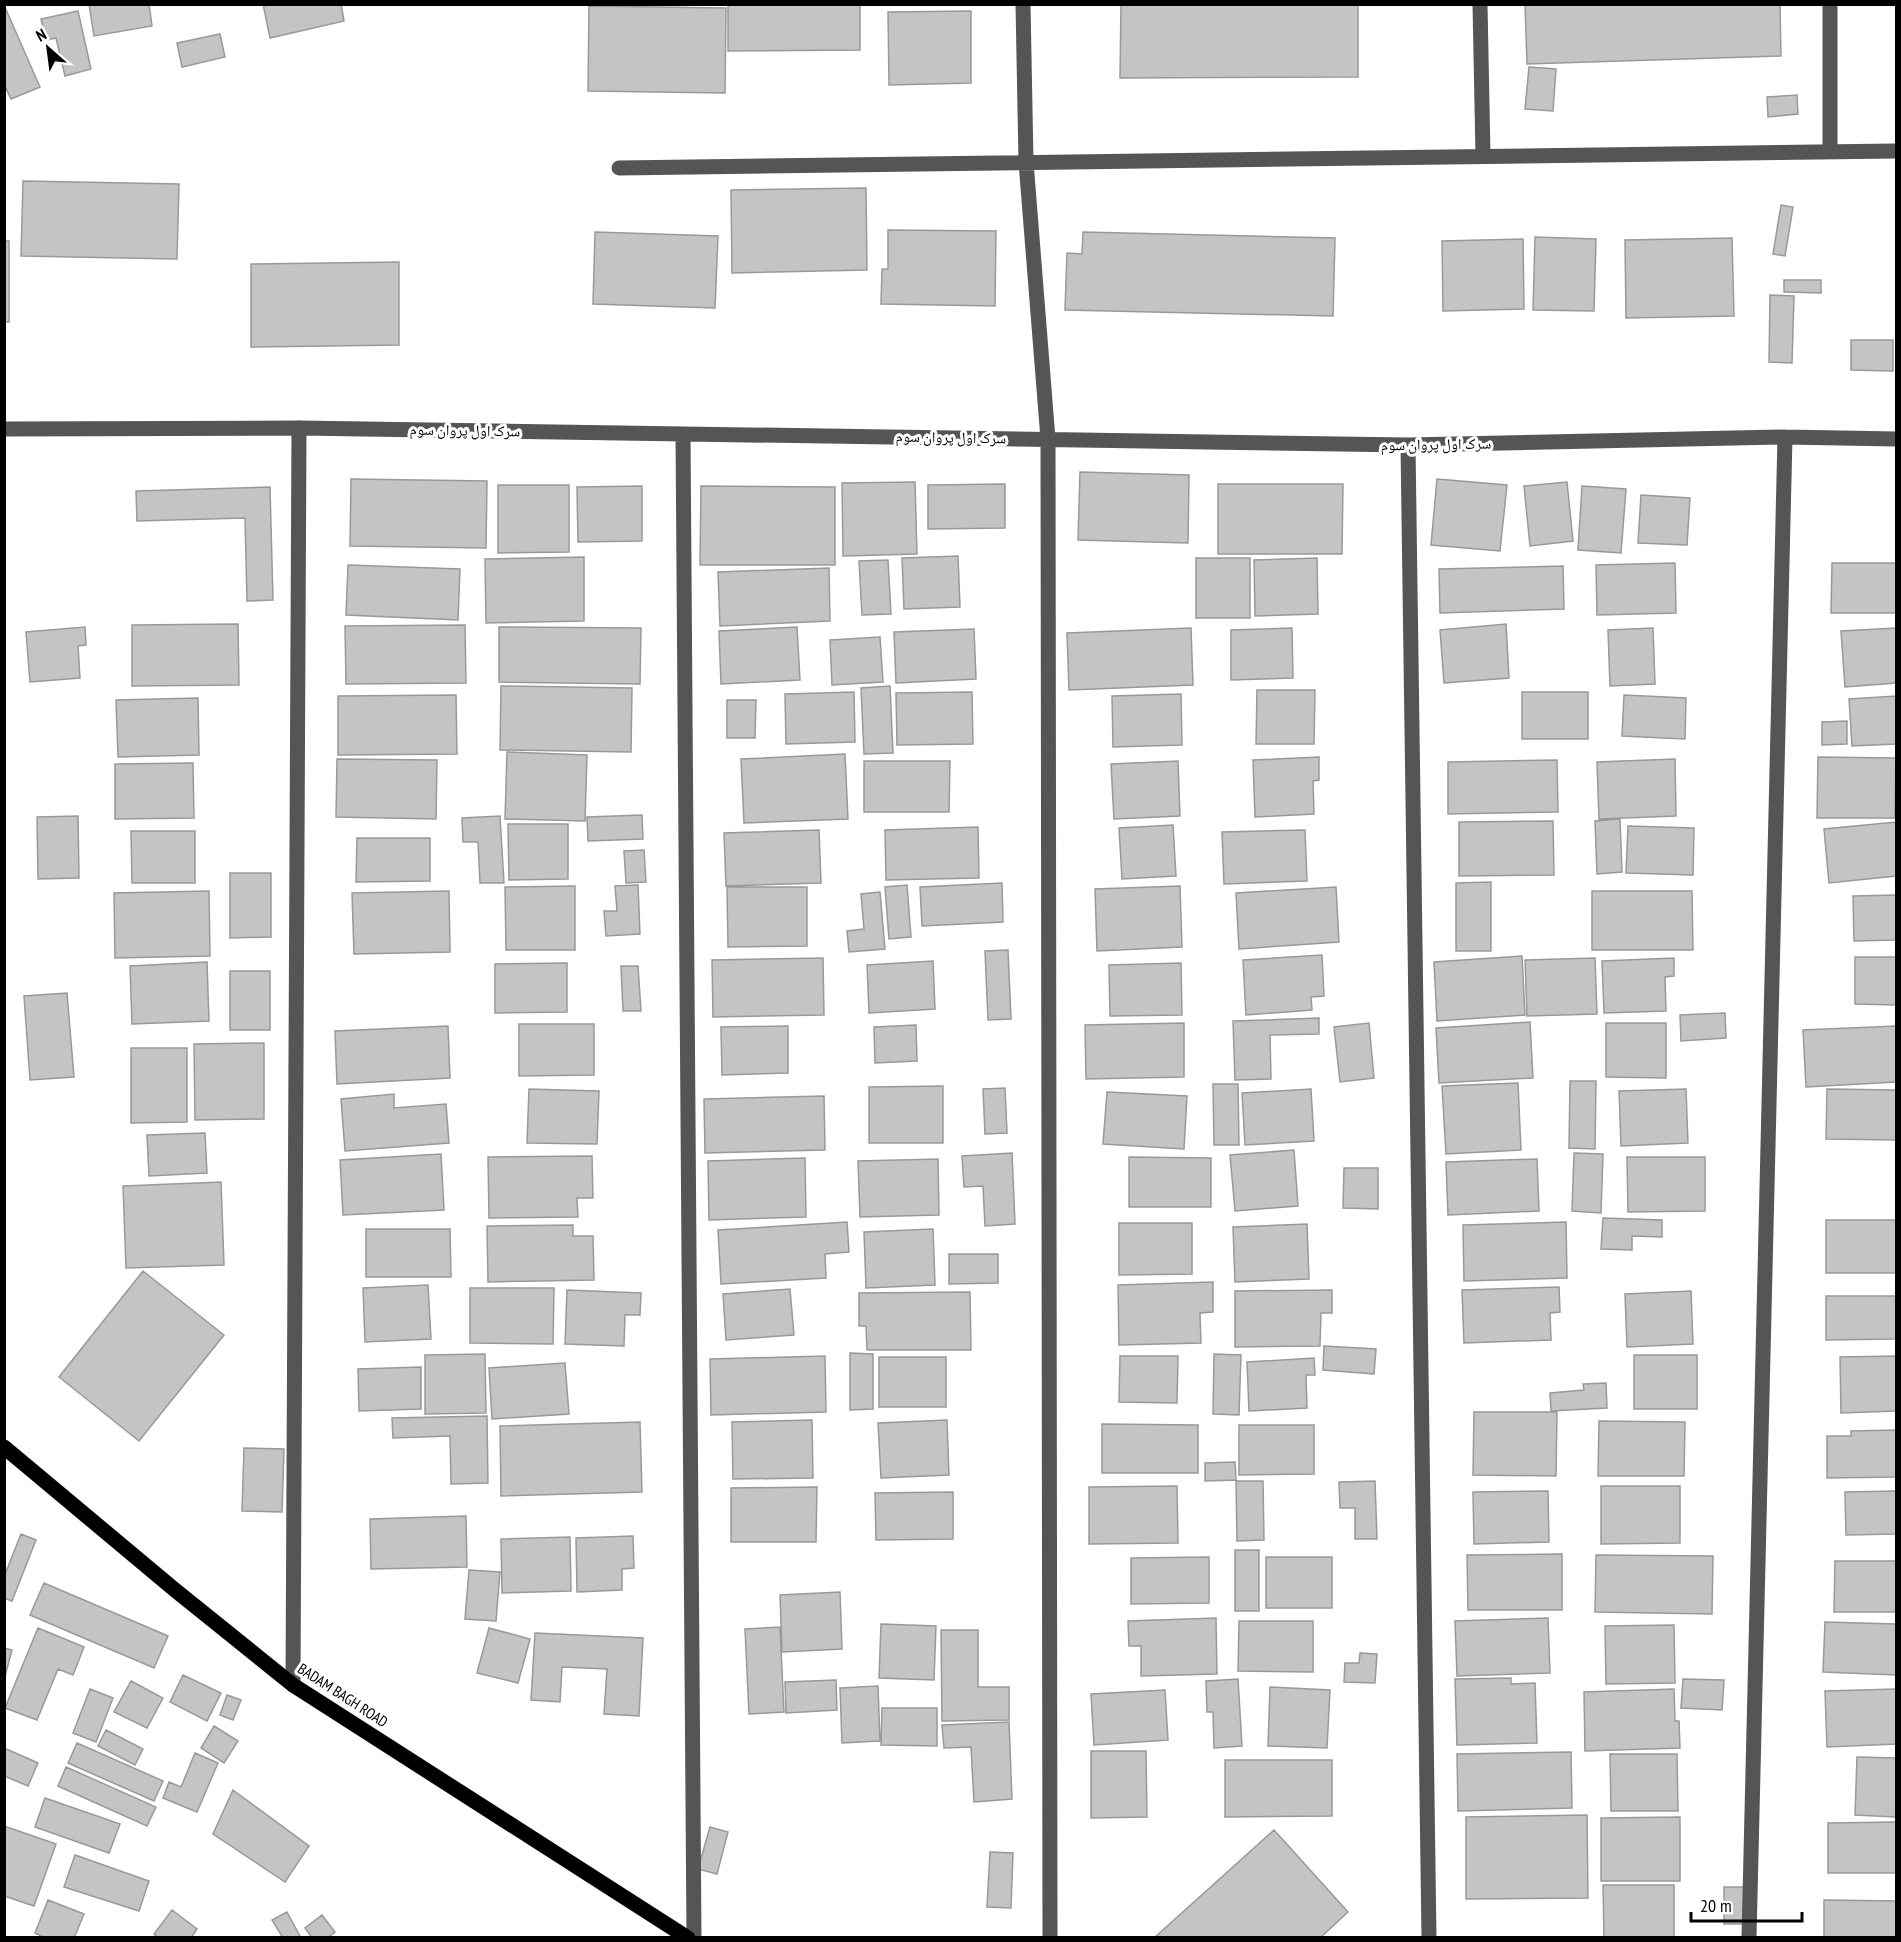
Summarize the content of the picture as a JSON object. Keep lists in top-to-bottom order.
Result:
{
  "streets": {
    "main road": ["BADAM BAGH ROAD"],
    "street": ["سرک اول پروان سوم"]
  },
  "scale_bar": "20 m",
  "north": "top left"
}
